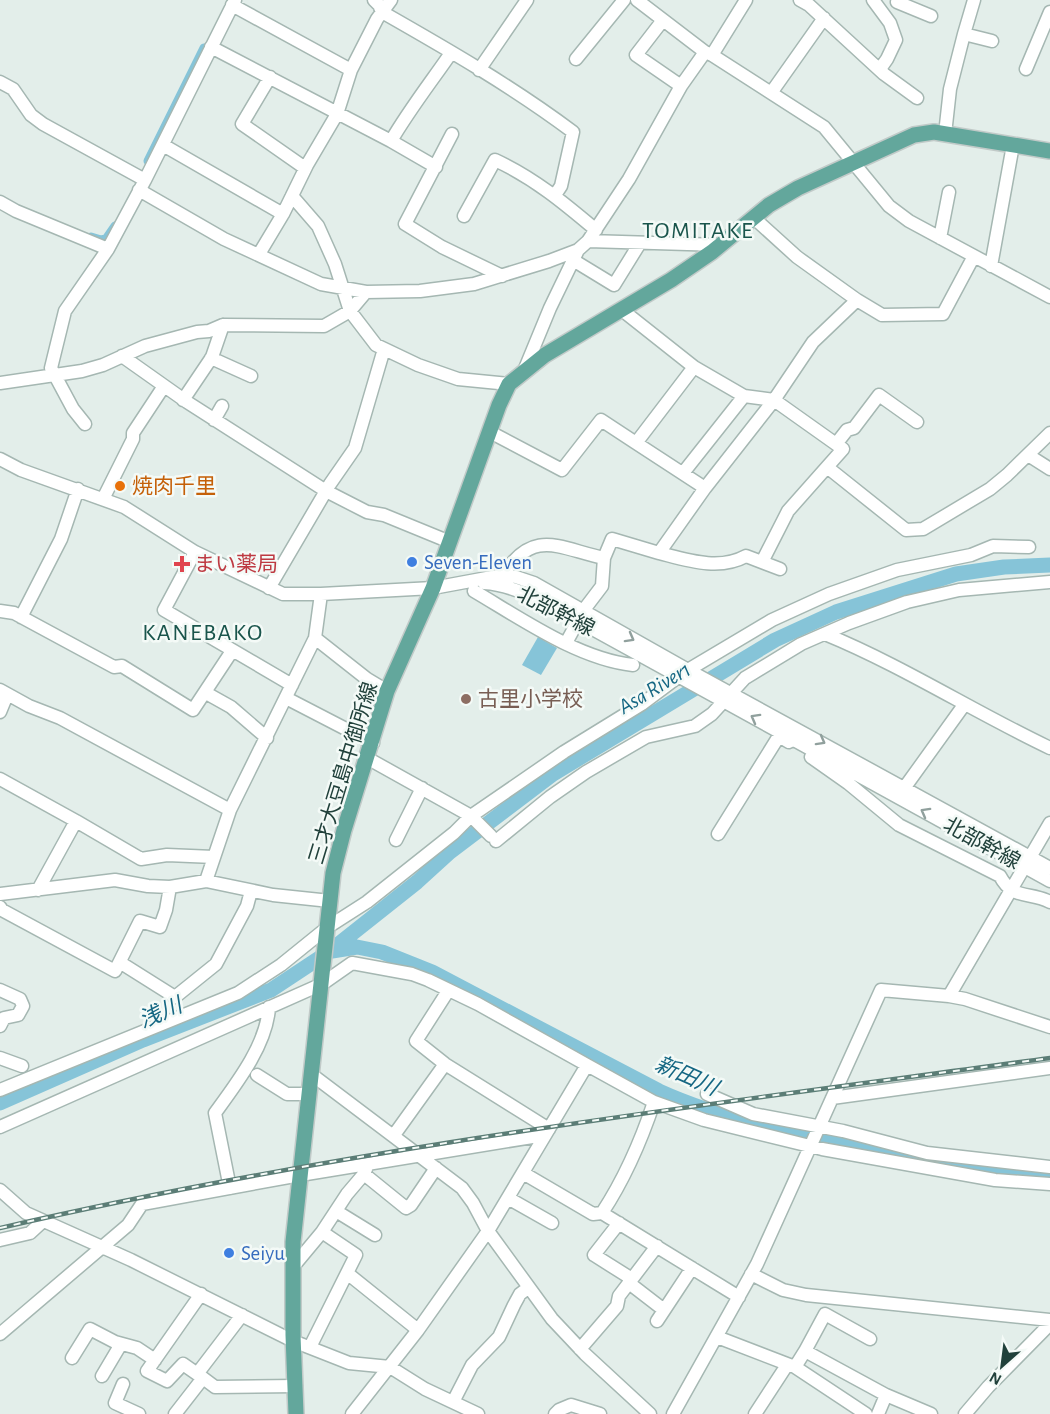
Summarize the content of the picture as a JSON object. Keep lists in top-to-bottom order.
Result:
{
  "streets": {
    "main road": ["三才大豆島中御所線"],
    "street": ["北部幹線"]
  },
  "districts": ["TOMITAKE", "KANEBAKO"],
  "water": ["Asa River1", "浅川", "新田川"],
  "places": {
    "other": [
      "焼肉千里",
      "Seven-Eleven",
      "古里小学校",
      "Seiyu"
    ],
    "health": ["まい薬局"]
  },
  "north": "bottom left"
}
